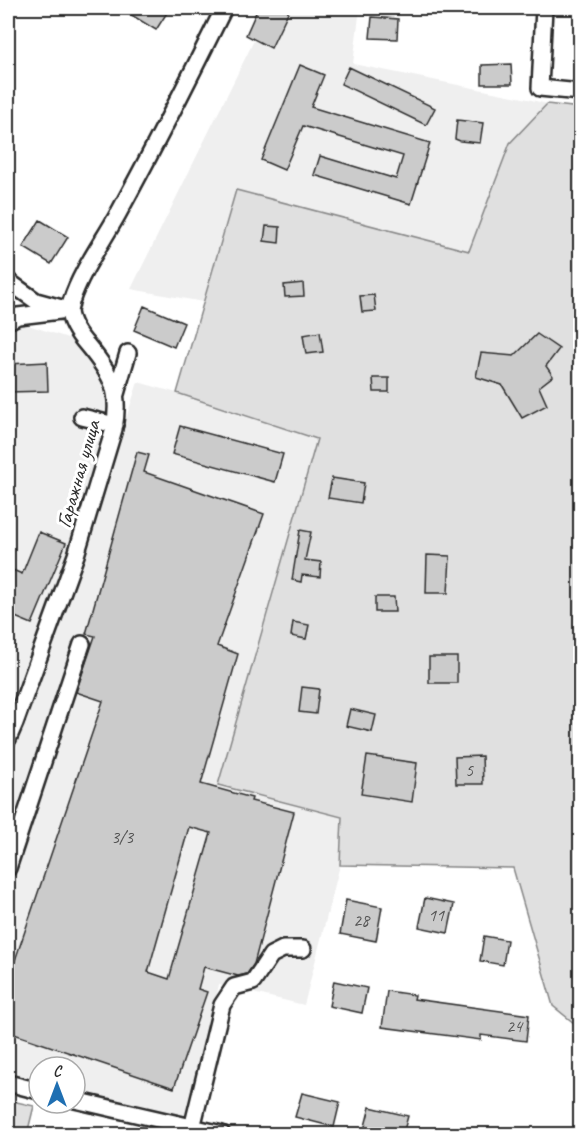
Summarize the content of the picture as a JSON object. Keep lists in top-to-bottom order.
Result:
{
  "streets": {
    "street": ["Гаражная улица"]
  },
  "house_numbers": [
    "5",
    "3/3",
    "11",
    "28",
    "24"
  ],
  "north": "top"
}
